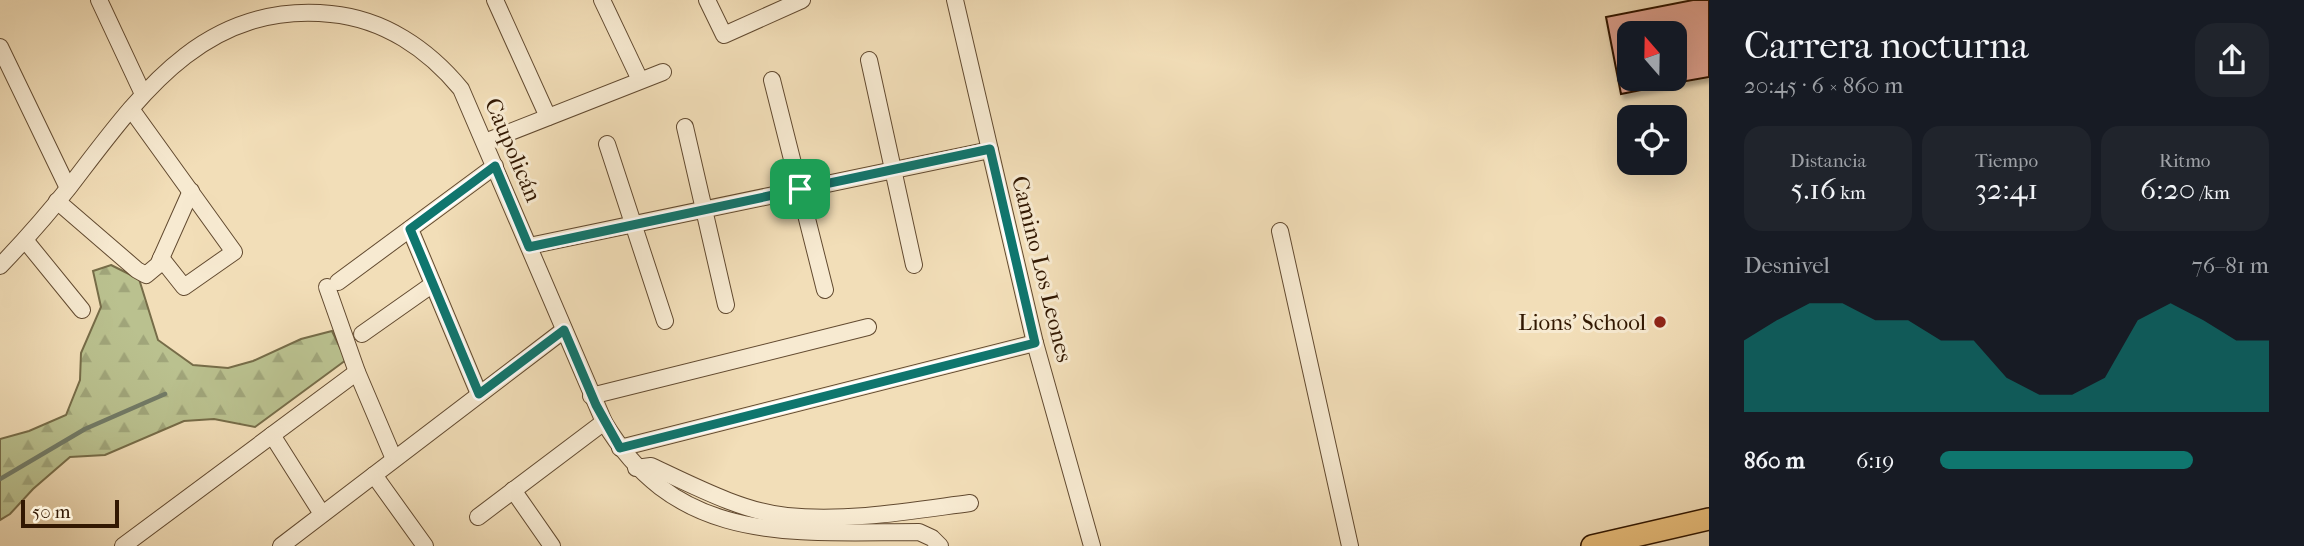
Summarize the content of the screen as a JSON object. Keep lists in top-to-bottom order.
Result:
{
  "streets": {
    "street": ["Caupolicán", "Camino Los Leones"]
  },
  "places": ["Lions' School"],
  "scale_bar": "50 m",
  "north": "top",
  "page": {
    "heading": ["Carrera nocturna", "20:45 · 6 × 860 m"],
    "stats": [
      ["Distancia", "5.16 km"],
      ["Tiempo", "32:41"],
      ["Ritmo", "6:20 /km"]
    ],
    "chart": ["Desnivel", "76–81 m"],
    "list": [
      {
        "name": "860 m",
        "note": "6:19"
      }
    ],
    "scale": "50 m"
  }
}
